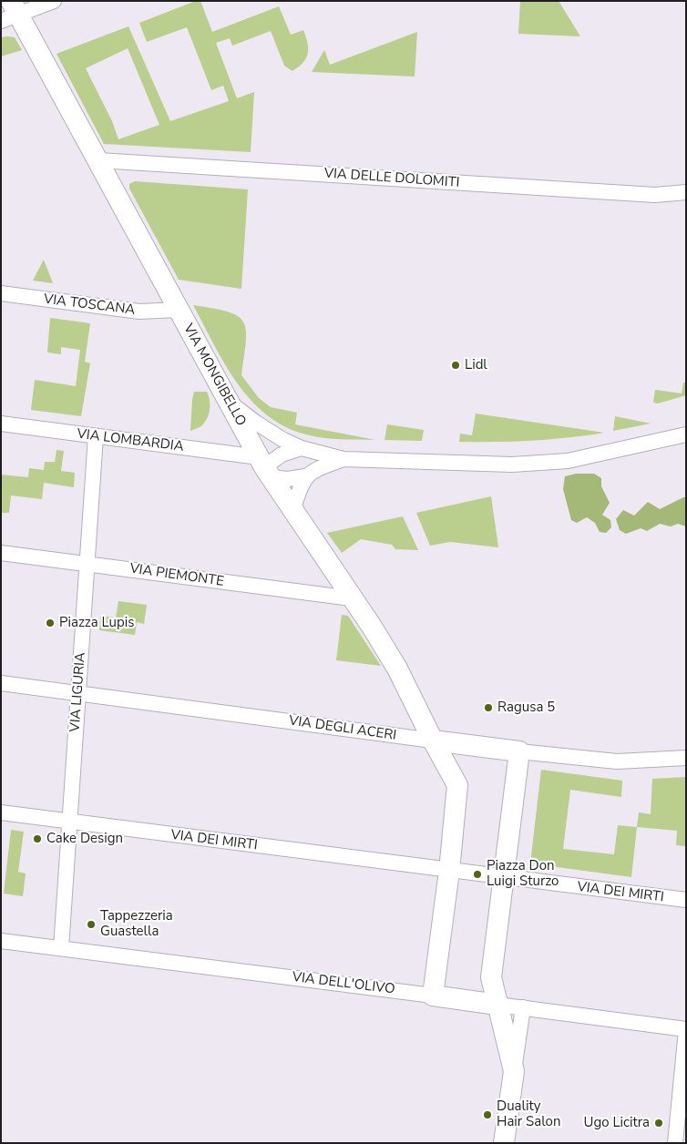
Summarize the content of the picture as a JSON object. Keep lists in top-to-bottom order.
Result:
{
  "streets": {
    "street": [
      "VIA DELLE DOLOMITI",
      "VIA TOSCANA",
      "VIA MONGIBELLO",
      "VIA LOMBARDIA",
      "VIA PIEMONTE",
      "VIA LIGURIA",
      "VIA DEGLI ACERI",
      "VIA DEI MIRTI",
      "VIA DELL'OLIVO"
    ]
  },
  "crossings": [
    ["VIA DELLE DOLOMITI", "VIA MONGIBELLO"],
    ["VIA TOSCANA", "VIA MONGIBELLO"],
    ["VIA MONGIBELLO", "VIA LOMBARDIA"],
    ["VIA MONGIBELLO", "VIA PIEMONTE"],
    ["VIA MONGIBELLO", "VIA DEGLI ACERI"],
    ["VIA LOMBARDIA", "VIA LIGURIA"],
    ["VIA PIEMONTE", "VIA LIGURIA"],
    ["VIA LIGURIA", "VIA DEGLI ACERI"],
    ["VIA LIGURIA", "VIA DEI MIRTI"],
    ["VIA LIGURIA", "VIA DELL'OLIVO"]
  ],
  "places": [
    "Lidl",
    "Piazza Lupis",
    "Ragusa 5",
    "Cake Design",
    "Piazza Don Luigi Sturzo",
    "Tappezzeria Guastella",
    "Duality Hair Salon",
    "Ugo Licitra"
  ]
}
